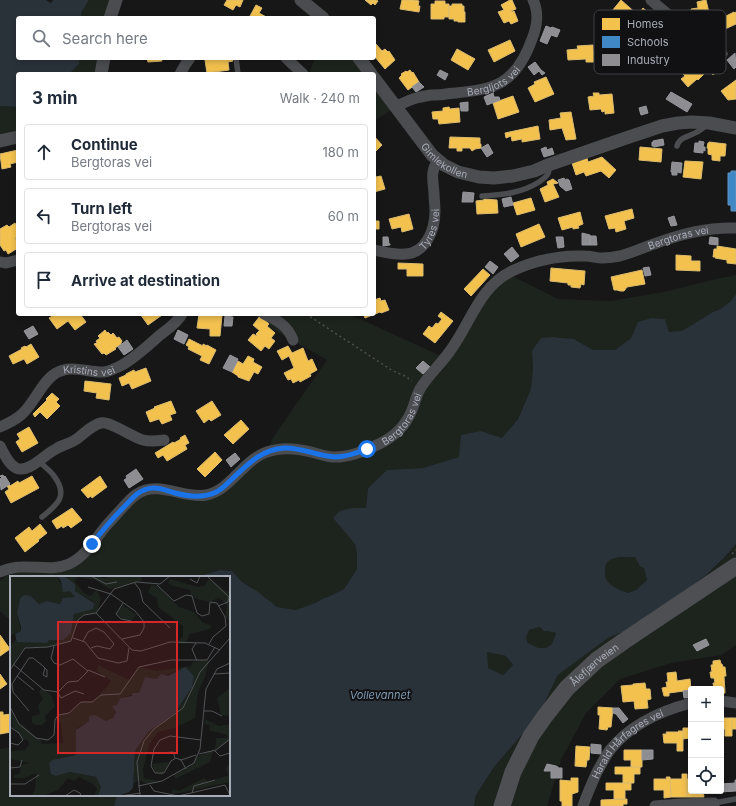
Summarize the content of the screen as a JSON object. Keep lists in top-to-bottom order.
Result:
{
  "streets": {
    "main road": ["Ålefjærveien"],
    "street": [
      "Bergljots vei",
      "Gimlekollen",
      "Tyres vei",
      "Bergtoras vei",
      "Kristins vei",
      "Harald Hårfagres vei"
    ]
  },
  "crossings": [
    ["Bergljots vei", "Gimlekollen"],
    ["Gimlekollen", "Tyres vei"]
  ],
  "water": ["Vollevannet"],
  "legend": ["Homes", "Schools", "Industry"],
  "page": {
    "search": "Search here",
    "heading": ["3 min", "Walk · 240 m"],
    "list": [
      ["Continue", "Bergtoras vei", "180 m"],
      ["Turn left", "Bergtoras vei", "60 m"],
      "Arrive at destination"
    ],
    "map_buttons": ["+", "−"]
  }
}
